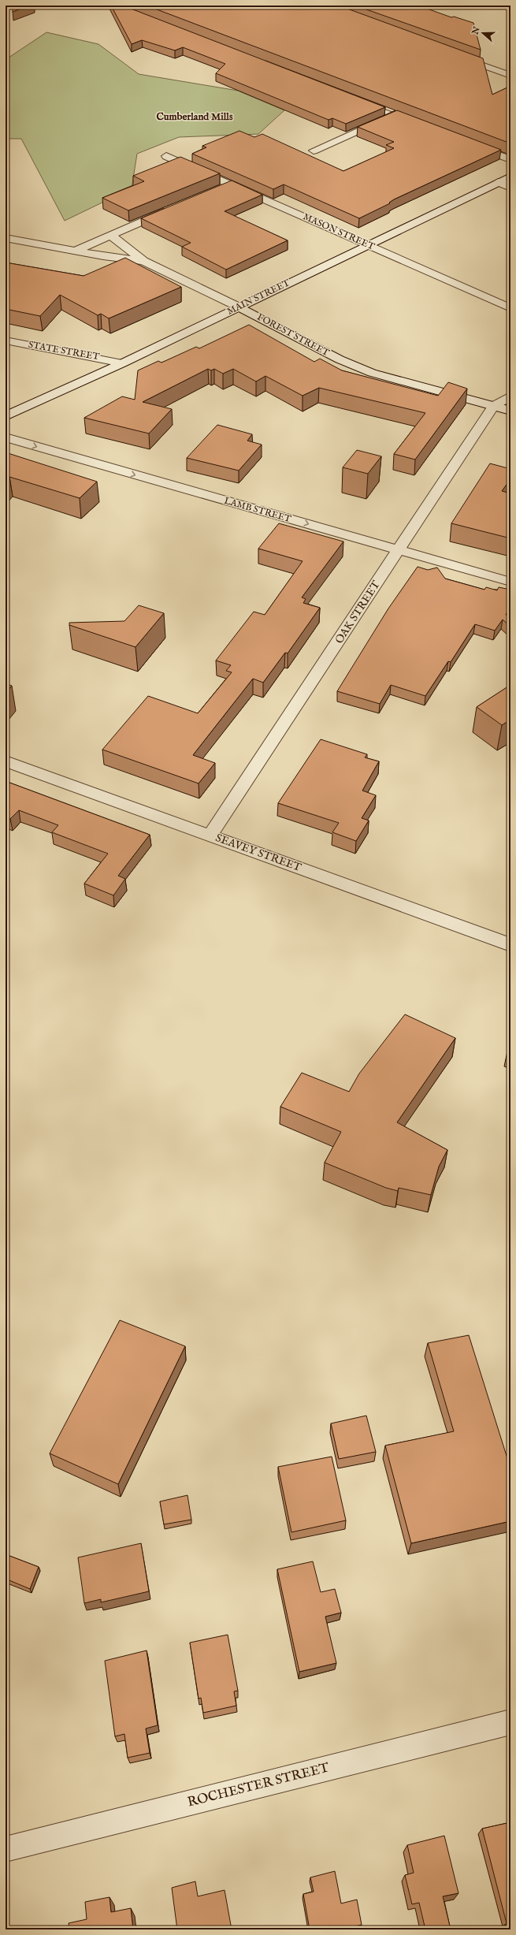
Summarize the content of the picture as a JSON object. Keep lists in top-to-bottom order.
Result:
{
  "streets": {
    "street": [
      "MASON STREET",
      "MAIN STREET",
      "FOREST STREET",
      "STATE STREET",
      "LAMB STREET",
      "OAK STREET",
      "SEAVEY STREET",
      "ROCHESTER STREET"
    ]
  },
  "crossings": [
    ["MASON STREET", "MAIN STREET"],
    ["MAIN STREET", "FOREST STREET"],
    ["MAIN STREET", "STATE STREET"],
    ["FOREST STREET", "OAK STREET"],
    ["LAMB STREET", "OAK STREET"],
    ["OAK STREET", "SEAVEY STREET"]
  ],
  "one_way": ["LAMB STREET"],
  "districts": ["Cumberland Mills"],
  "north": "left"
}
